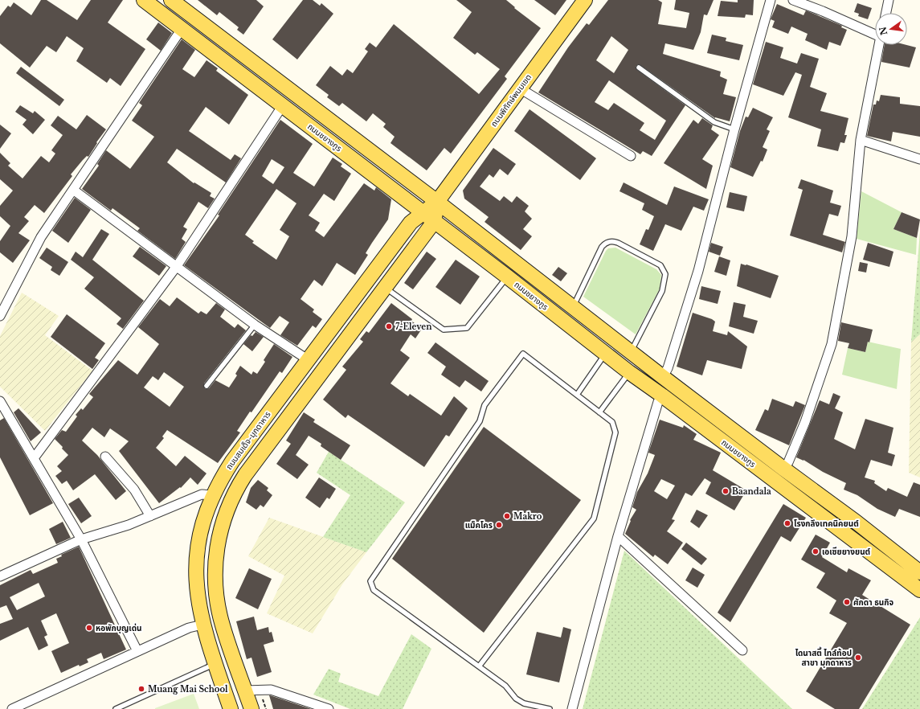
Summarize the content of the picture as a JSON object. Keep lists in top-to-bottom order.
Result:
{
  "streets": {
    "main road": ["ถนนพิทักษ์พนมเขต", "ถนนชยางกูร", "ถนนสมเด็จ-มุกดาหาร"]
  },
  "crossings": [
    ["ถนนพิทักษ์พนมเขต", "ถนนชยางกูร"],
    ["ถนนพิทักษ์พนมเขต", "ถนนสมเด็จ-มุกดาหาร"],
    ["ถนนชยางกูร", "ถนนสมเด็จ-มุกดาหาร"]
  ],
  "places": [
    "7-Eleven",
    "Baandala",
    "Makro",
    "โรงกลึงเทคนิคยนต์",
    "แม็คโคร",
    "เอเซียยางยนต์",
    "ศักดา ธนกิจ",
    "หอพักบุญเด่น",
    "ไดนาสตี้ ไทล์ท้อป สาขา มุกดาหาร",
    "Muang Mai School"
  ],
  "north": "left"
}
